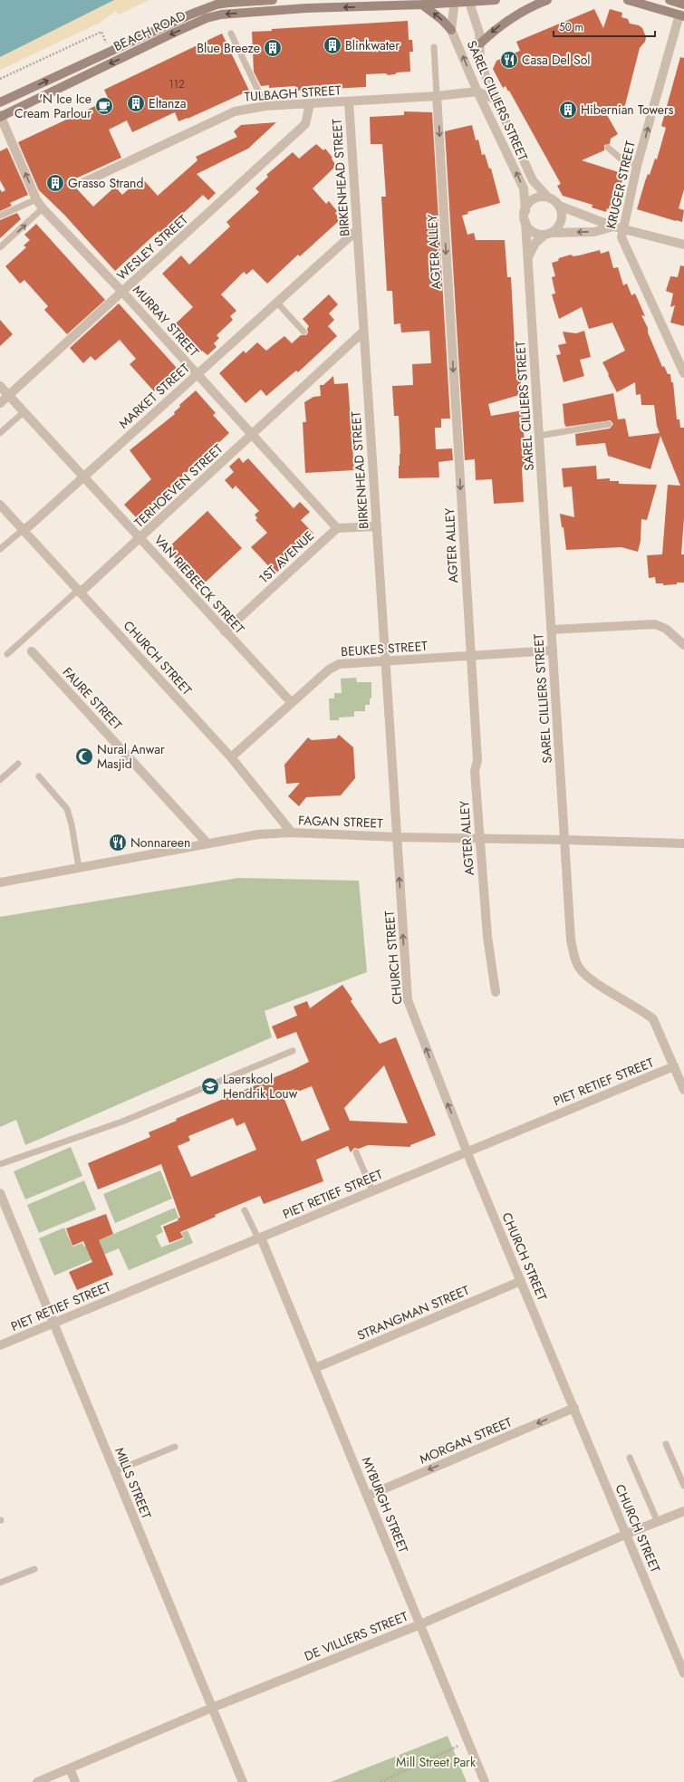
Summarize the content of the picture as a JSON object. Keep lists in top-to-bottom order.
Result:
{
  "streets": {
    "main road": ["BEACH ROAD"],
    "street": [
      "TULBAGH STREET",
      "SAREL CILLIERS STREET",
      "BIRKENHEAD STREET",
      "KRUGER STREET",
      "WESLEY STREET",
      "AGTER ALLEY",
      "MURRAY STREET",
      "MARKET STREET",
      "TERHOEVEN STREET",
      "1ST AVENUE",
      "VAN RIEBEECK STREET",
      "BEUKES STREET",
      "CHURCH STREET",
      "FAURE STREET",
      "FAGAN STREET",
      "PIET RETIEF STREET",
      "STRANGMAN STREET",
      "MORGAN STREET",
      "MILLS STREET",
      "MYBURGH STREET",
      "DE VILLIERS STREET"
    ]
  },
  "crossings": [
    ["BEACH ROAD", "SAREL CILLIERS STREET"],
    ["BEACH ROAD", "MURRAY STREET"],
    ["TULBAGH STREET", "SAREL CILLIERS STREET"],
    ["TULBAGH STREET", "BIRKENHEAD STREET"],
    ["TULBAGH STREET", "WESLEY STREET"],
    ["TULBAGH STREET", "AGTER ALLEY"],
    ["SAREL CILLIERS STREET", "BEUKES STREET"],
    ["SAREL CILLIERS STREET", "FAGAN STREET"],
    ["SAREL CILLIERS STREET", "PIET RETIEF STREET"],
    ["BIRKENHEAD STREET", "MARKET STREET"],
    ["BIRKENHEAD STREET", "TERHOEVEN STREET"],
    ["BIRKENHEAD STREET", "BEUKES STREET"],
    ["BIRKENHEAD STREET", "CHURCH STREET"],
    ["BIRKENHEAD STREET", "FAGAN STREET"],
    ["WESLEY STREET", "MURRAY STREET"],
    ["WESLEY STREET", "VAN RIEBEECK STREET"],
    ["AGTER ALLEY", "BEUKES STREET"],
    ["AGTER ALLEY", "FAGAN STREET"],
    ["MURRAY STREET", "MARKET STREET"],
    ["MURRAY STREET", "TERHOEVEN STREET"],
    ["MURRAY STREET", "1ST AVENUE"],
    ["MARKET STREET", "VAN RIEBEECK STREET"],
    ["MARKET STREET", "CHURCH STREET"],
    ["TERHOEVEN STREET", "VAN RIEBEECK STREET"],
    ["TERHOEVEN STREET", "CHURCH STREET"],
    ["1ST AVENUE", "VAN RIEBEECK STREET"],
    ["VAN RIEBEECK STREET", "BEUKES STREET"],
    ["BEUKES STREET", "CHURCH STREET"],
    ["CHURCH STREET", "FAGAN STREET"],
    ["CHURCH STREET", "PIET RETIEF STREET"],
    ["CHURCH STREET", "STRANGMAN STREET"],
    ["CHURCH STREET", "MORGAN STREET"],
    ["CHURCH STREET", "DE VILLIERS STREET"],
    ["FAURE STREET", "FAGAN STREET"],
    ["PIET RETIEF STREET", "MILLS STREET"],
    ["PIET RETIEF STREET", "MYBURGH STREET"],
    ["STRANGMAN STREET", "MYBURGH STREET"],
    ["MORGAN STREET", "MYBURGH STREET"],
    ["MILLS STREET", "DE VILLIERS STREET"],
    ["MYBURGH STREET", "DE VILLIERS STREET"]
  ],
  "one_way": ["KRUGER STREET", "AGTER ALLEY", "MORGAN STREET"],
  "parks": ["Mill Street Park"],
  "places": {
    "building": [
      "Blinkwater",
      "Blue Breeze",
      "Eltanza",
      "Hibernian Towers",
      "Grasso Strand"
    ],
    "restaurant": ["Casa Del Sol", "Nonnareen"],
    "cafe": ["'N Ice Ice Cream Parlour"],
    "mosque": ["Nural Anwar Masjid"],
    "school or university": ["Laerskool Hendrik Louw"]
  },
  "house_numbers": ["112"],
  "scale_bar": "50 m"
}
